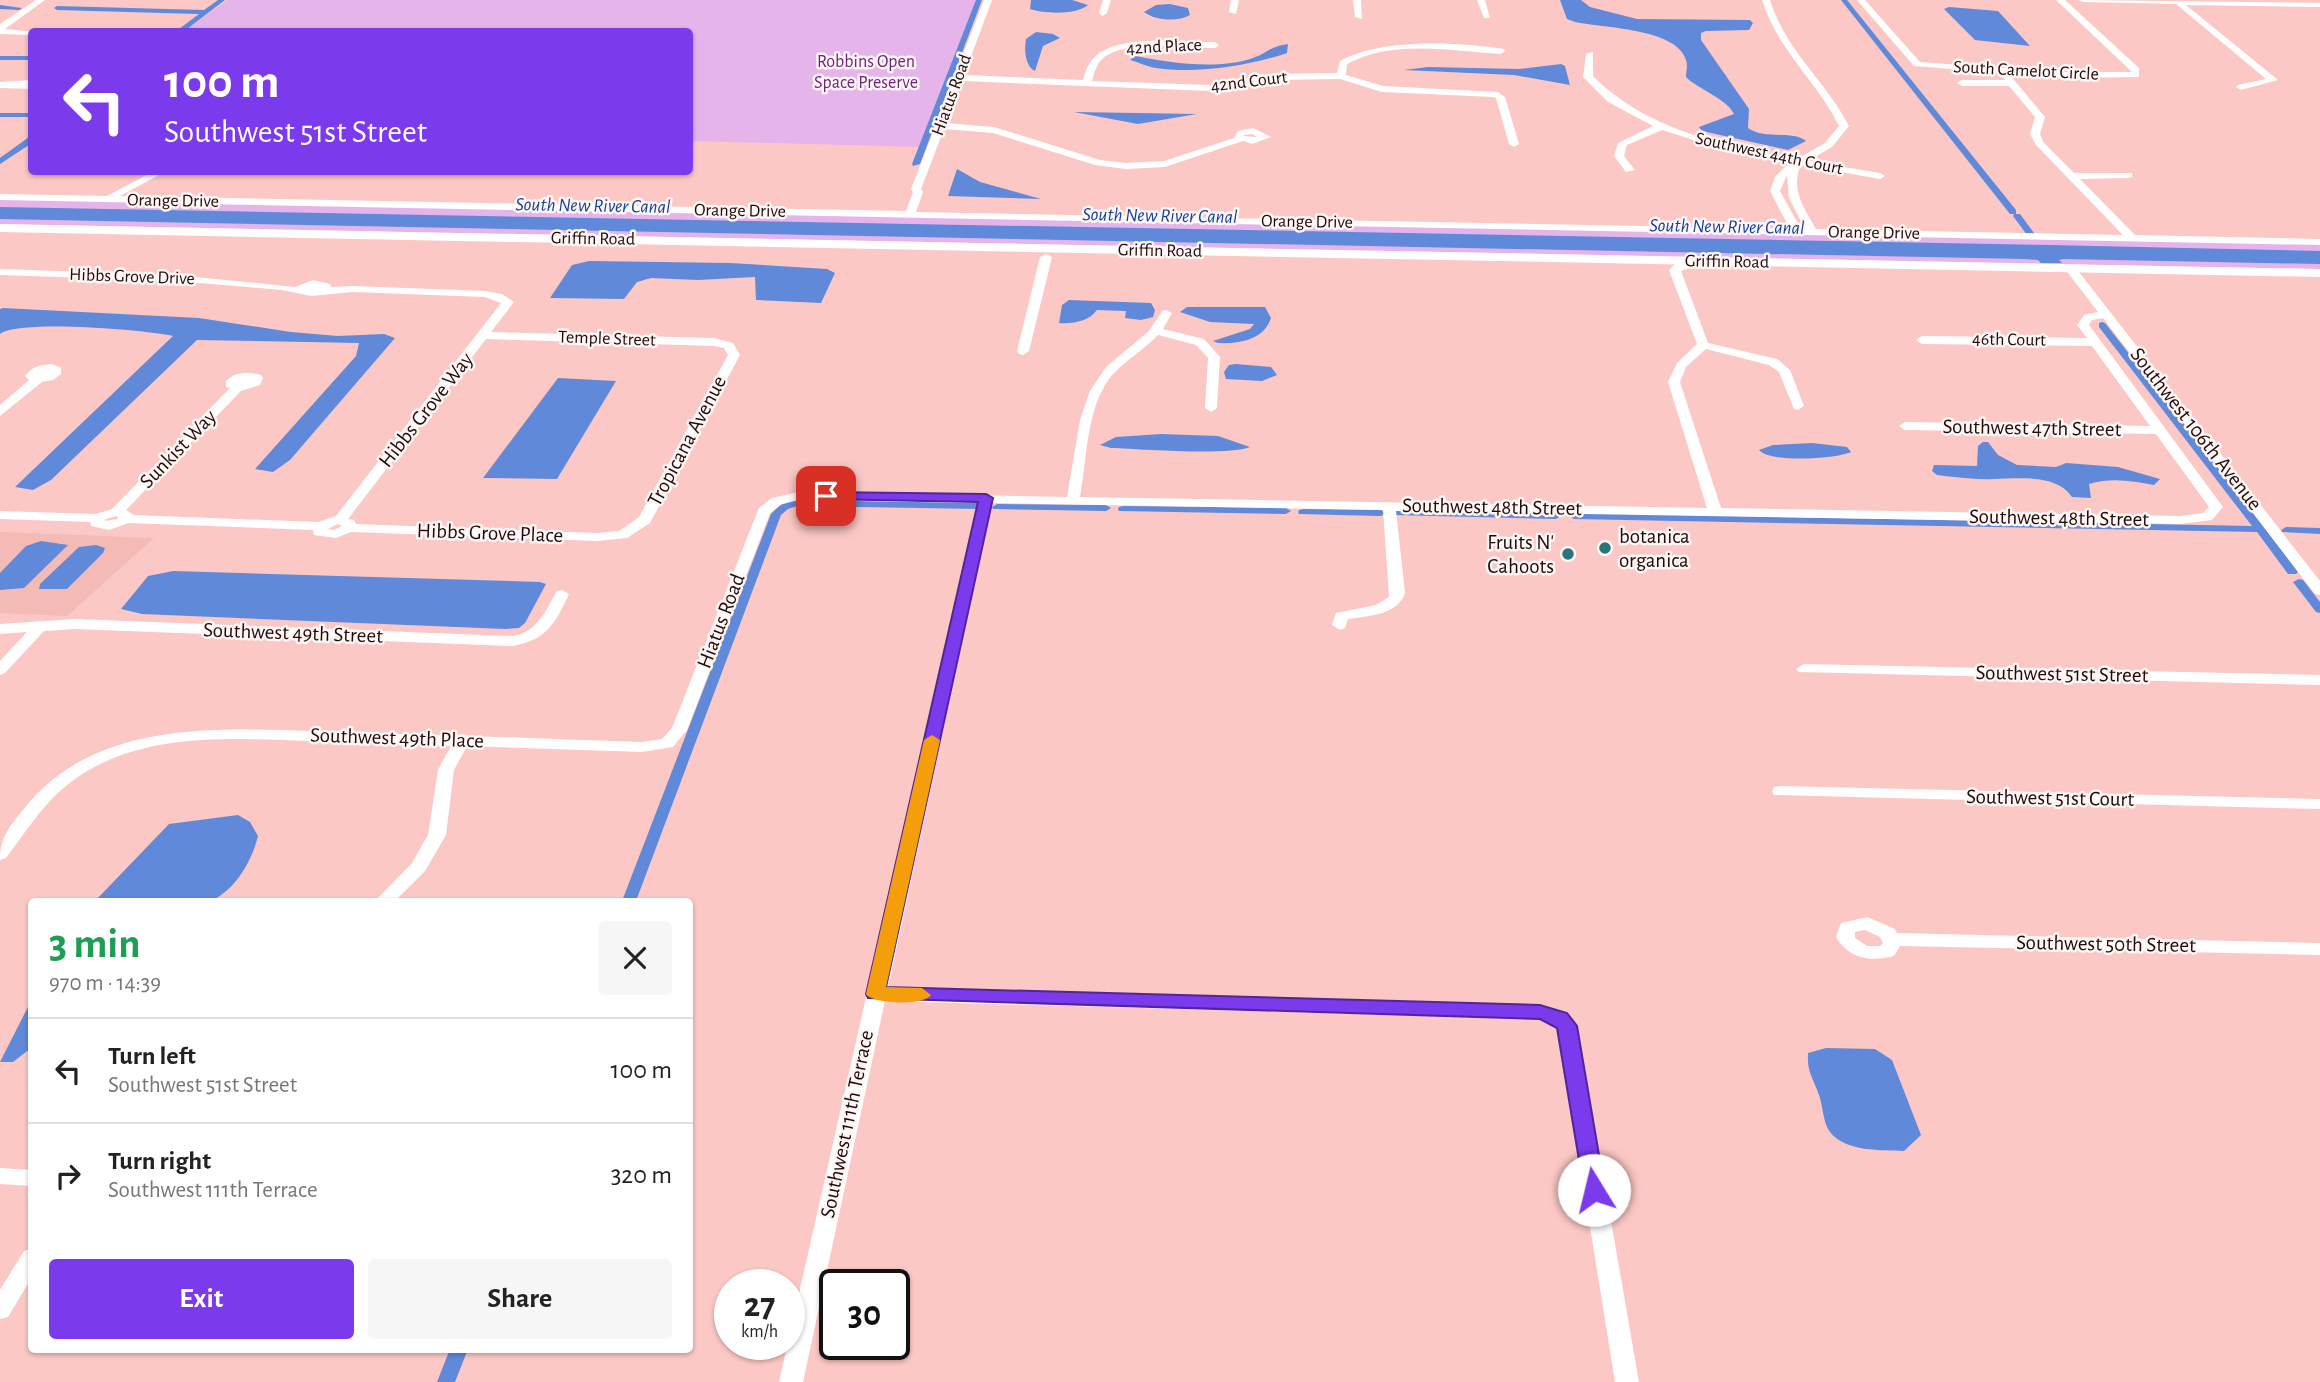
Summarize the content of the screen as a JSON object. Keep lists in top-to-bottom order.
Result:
{
  "streets": {
    "main road": ["Griffin Road"],
    "street": [
      "42nd Place",
      "South Camelot Circle",
      "42nd Court",
      "Hiatus Road",
      "Southwest 44th Court",
      "Orange Drive",
      "Hibbs Grove Drive",
      "Temple Street",
      "46th Court",
      "Hibbs Grove Way",
      "Southwest 47th Street",
      "Southwest 106th Avenue",
      "Tropicana Avenue",
      "Sunkist Way",
      "Southwest 48th Street",
      "Hibbs Grove Place",
      "Southwest 49th Street",
      "Southwest 51st Street",
      "Southwest 49th Place",
      "Southwest 51st Court",
      "Southwest 50th Street",
      "Southwest 111th Terrace"
    ]
  },
  "crossings": [
    ["42nd Place", "42nd Court"],
    ["42nd Court", "Hiatus Road"],
    ["Hiatus Road", "Orange Drive"],
    ["Hiatus Road", "Southwest 48th Street"],
    ["Hiatus Road", "Southwest 49th Place"],
    ["Griffin Road", "Southwest 106th Avenue"],
    ["Hibbs Grove Drive", "Hibbs Grove Way"],
    ["Temple Street", "Hibbs Grove Way"],
    ["Temple Street", "Tropicana Avenue"],
    ["Hibbs Grove Way", "Hibbs Grove Place"],
    ["Southwest 47th Street", "Southwest 48th Street"],
    ["Tropicana Avenue", "Hibbs Grove Place"],
    ["Sunkist Way", "Hibbs Grove Place"],
    ["Southwest 48th Street", "Southwest 111th Terrace"]
  ],
  "water": ["South New River Canal"],
  "parks": ["Robbins Open Space Preserve"],
  "places": ["botanica organica", "Fruits N' Cahoots"],
  "page": {
    "turn": ["100 m", "Southwest 51st Street"],
    "heading": ["3 min", "970 m · 14:39"],
    "list": [
      {
        "name": "Turn left",
        "note": "Southwest 51st Street",
        "value": "100 m"
      },
      {
        "name": "Turn right",
        "note": "Southwest 111th Terrace",
        "value": "320 m"
      }
    ],
    "buttons": ["Exit", "Share"],
    "speed": "27 km/h",
    "limit": "30"
  }
}
